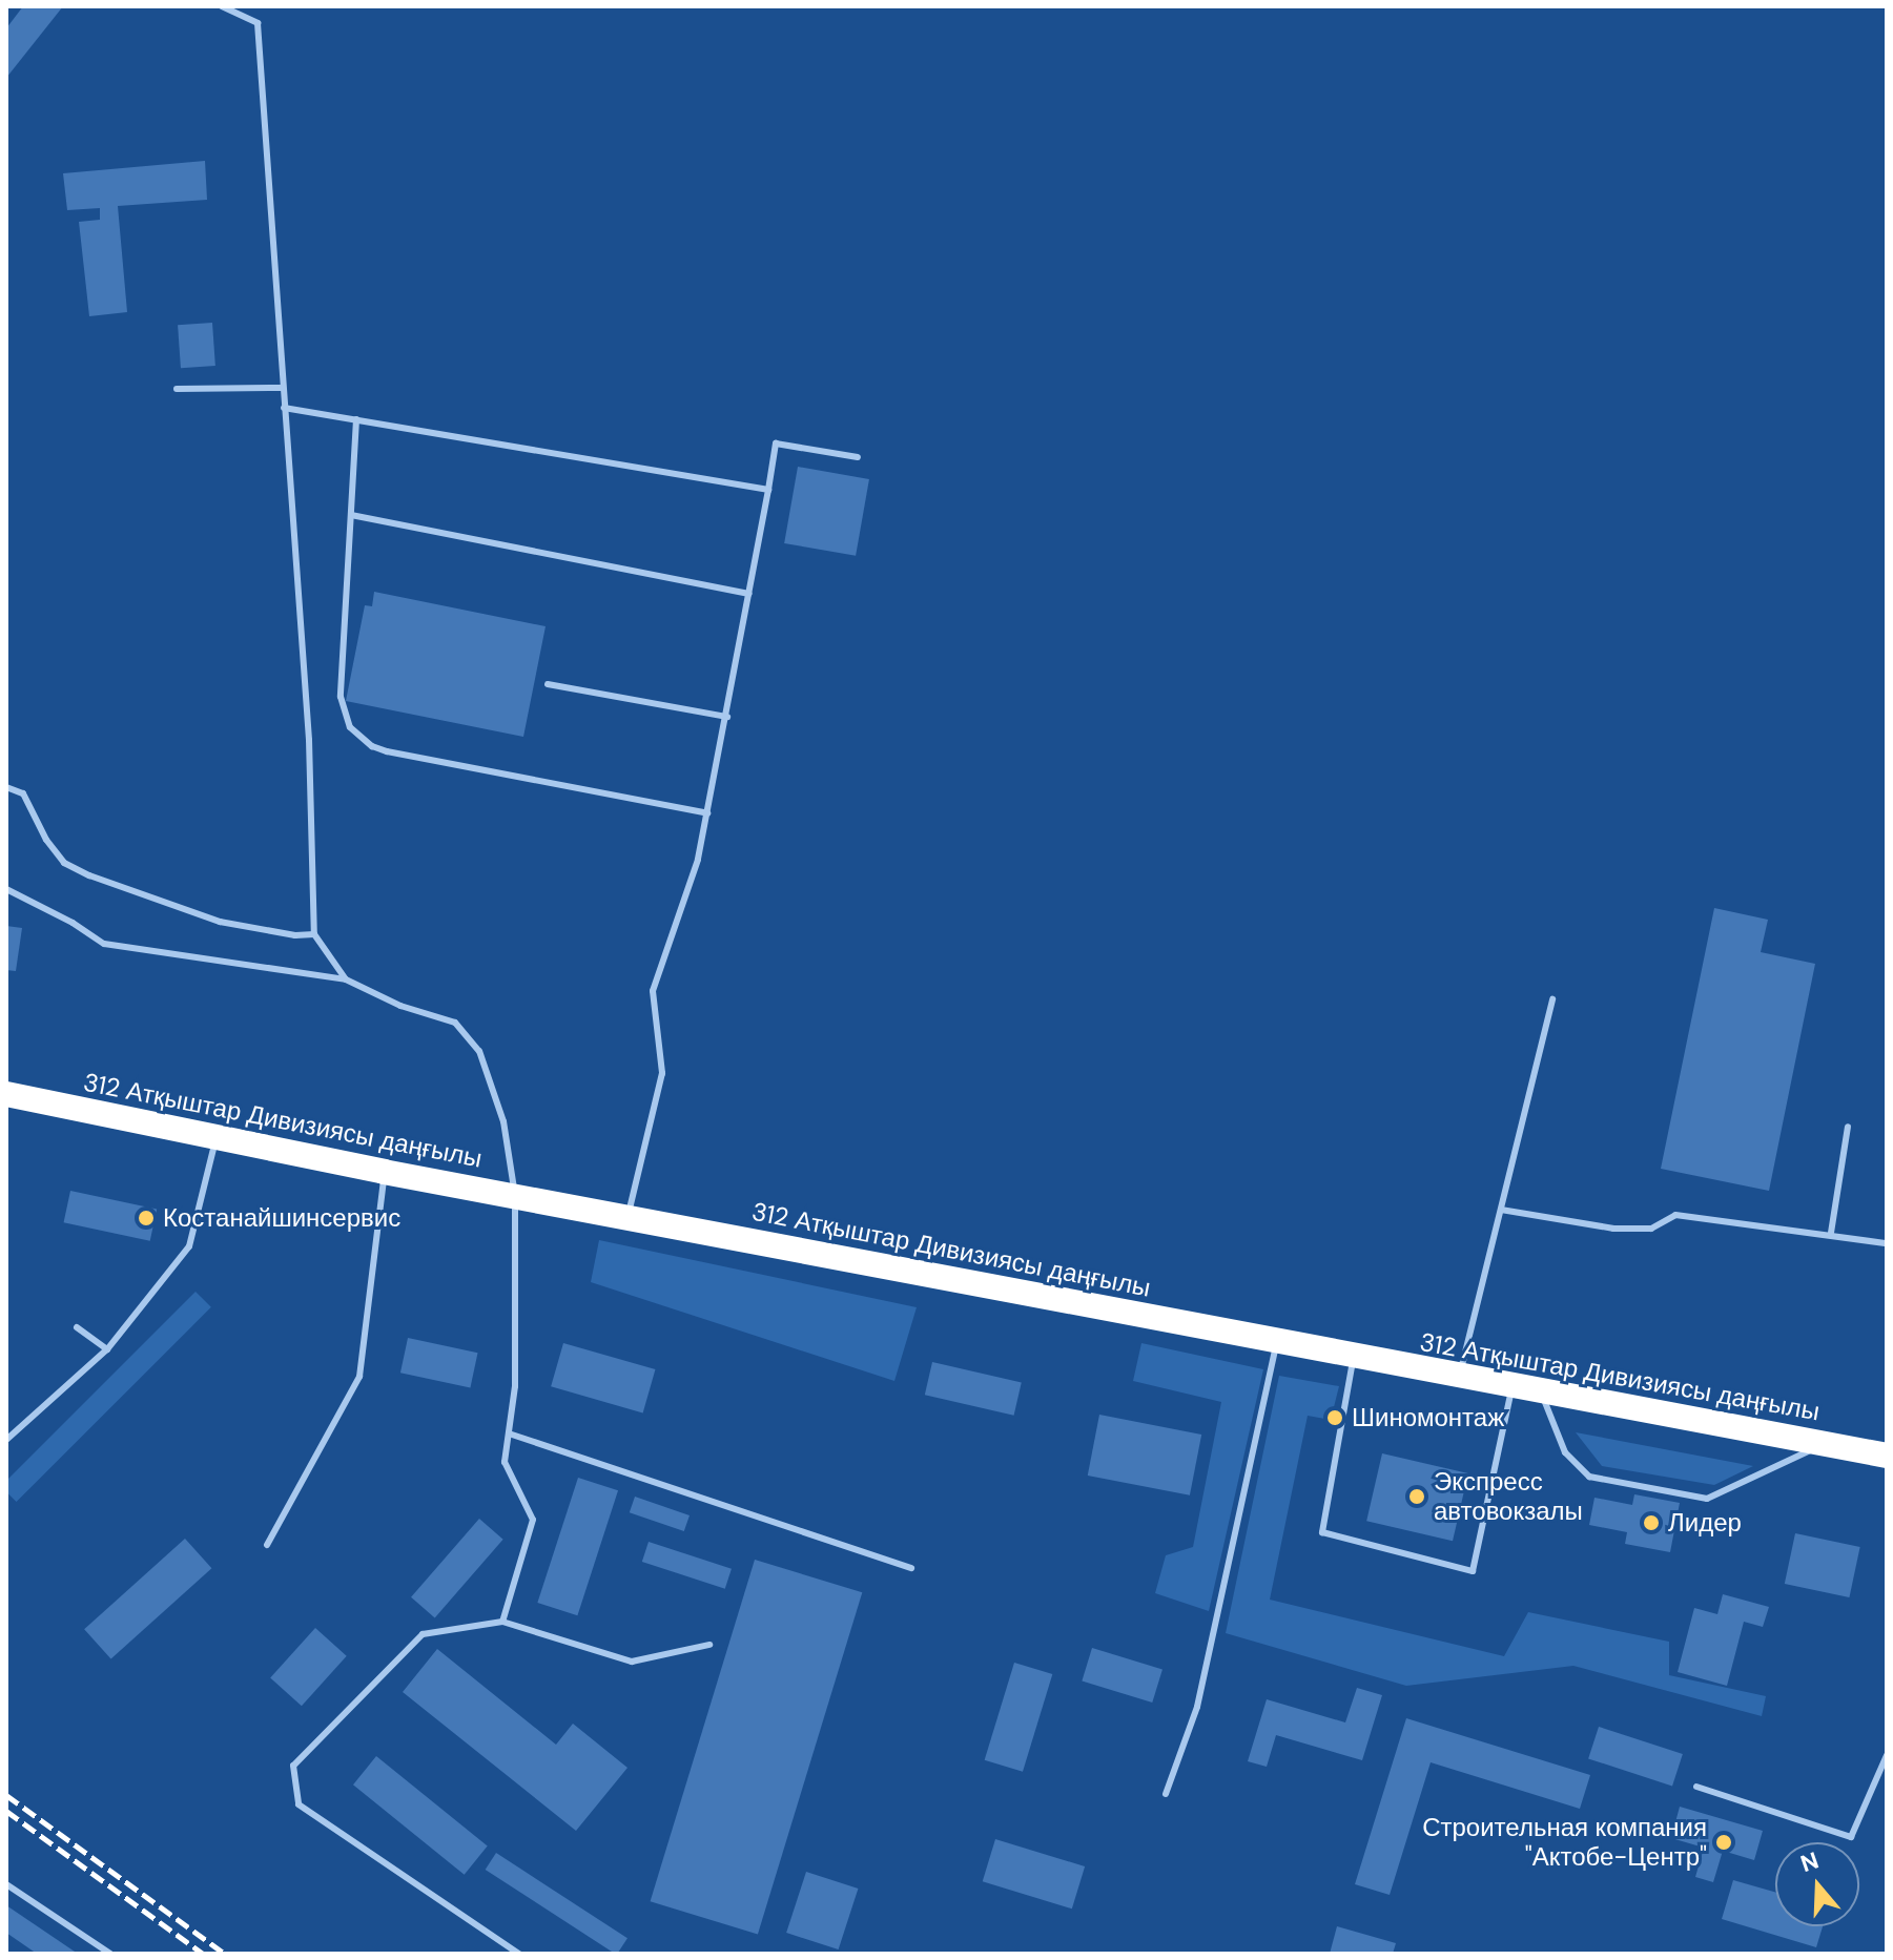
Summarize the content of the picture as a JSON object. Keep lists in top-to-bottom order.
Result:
{
  "streets": {
    "highway": ["312 Атқыштар Дивизиясы даңғылы"]
  },
  "places": [
    "Костанайшинсервис",
    "Шиномонтаж",
    "Экспресс автовокзалы",
    "Лидер",
    "Строительная компания \"Актобе-Центр\""
  ],
  "north": "top"
}
